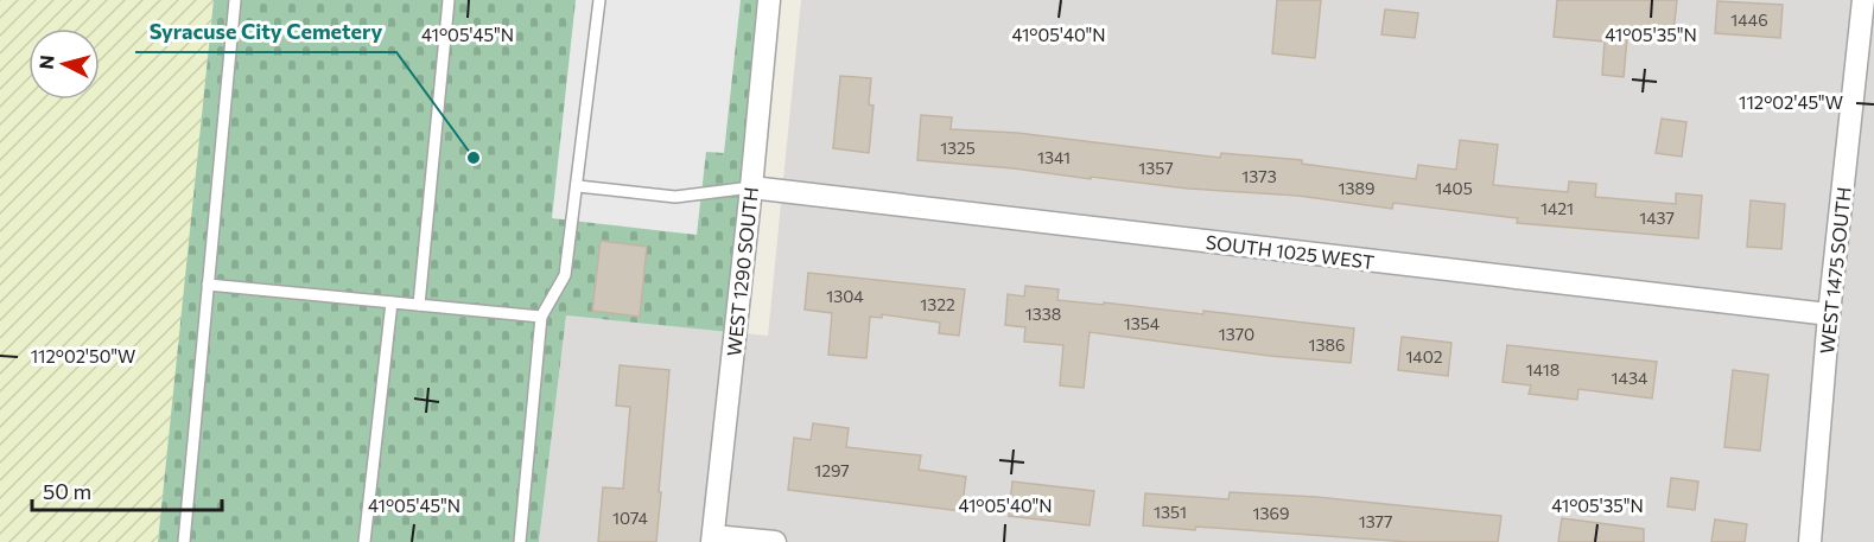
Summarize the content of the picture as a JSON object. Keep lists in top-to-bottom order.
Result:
{
  "streets": {
    "street": ["SOUTH 1025 WEST", "WEST 1475 SOUTH", "WEST 1290 SOUTH"]
  },
  "crossings": [
    ["SOUTH 1025 WEST", "WEST 1475 SOUTH"],
    ["SOUTH 1025 WEST", "WEST 1290 SOUTH"]
  ],
  "places": ["Syracuse City Cemetery"],
  "house_numbers": [
    "1446",
    "1325",
    "1341",
    "1357",
    "1373",
    "1389",
    "1405",
    "1421",
    "1437",
    "1304",
    "1322",
    "1338",
    "1354",
    "1370",
    "1386",
    "1402",
    "1418",
    "1434",
    "1297",
    "1351",
    "1369",
    "1074",
    "1377"
  ],
  "scale_bar": "50 m",
  "north": "left",
  "coordinates": [
    "41°05'45\"N",
    "41°05'40\"N",
    "41°05'35\"N",
    "112°02'45\"W",
    "112°02'50\"W"
  ]
}
